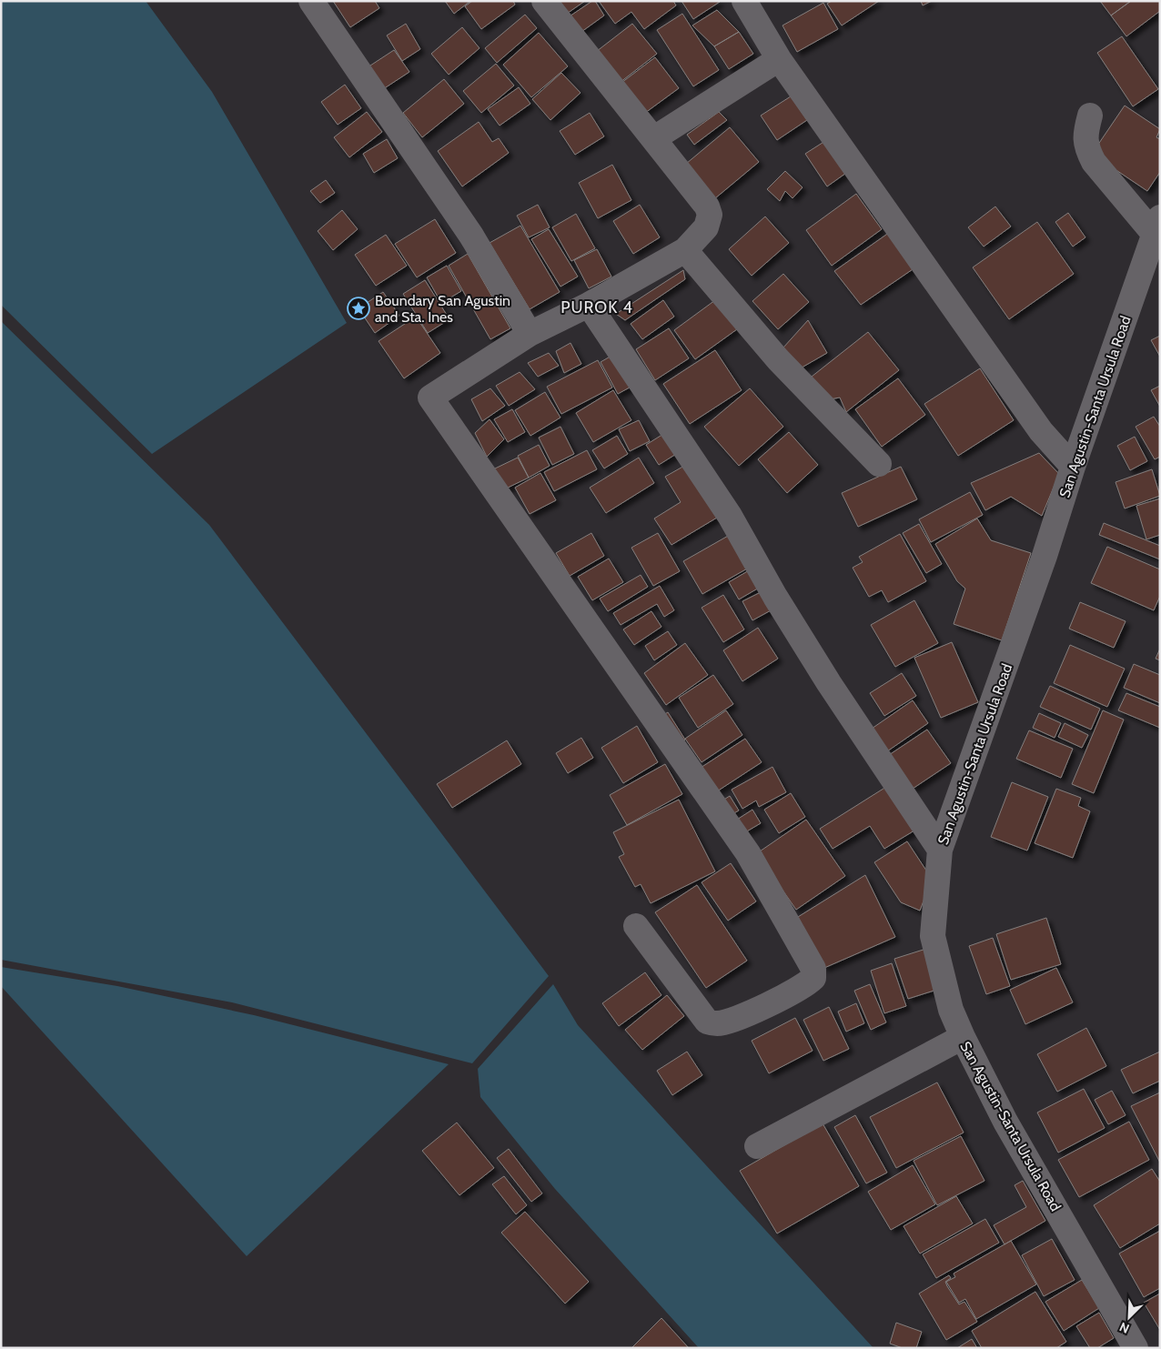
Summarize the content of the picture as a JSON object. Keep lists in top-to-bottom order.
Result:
{
  "streets": {
    "street": ["San Agustin-Santa Ursula Road"]
  },
  "districts": ["PUROK 4"],
  "places": {
    "place": ["Boundary San Agustin and Sta. Ines"]
  },
  "north": "bottom left"
}
